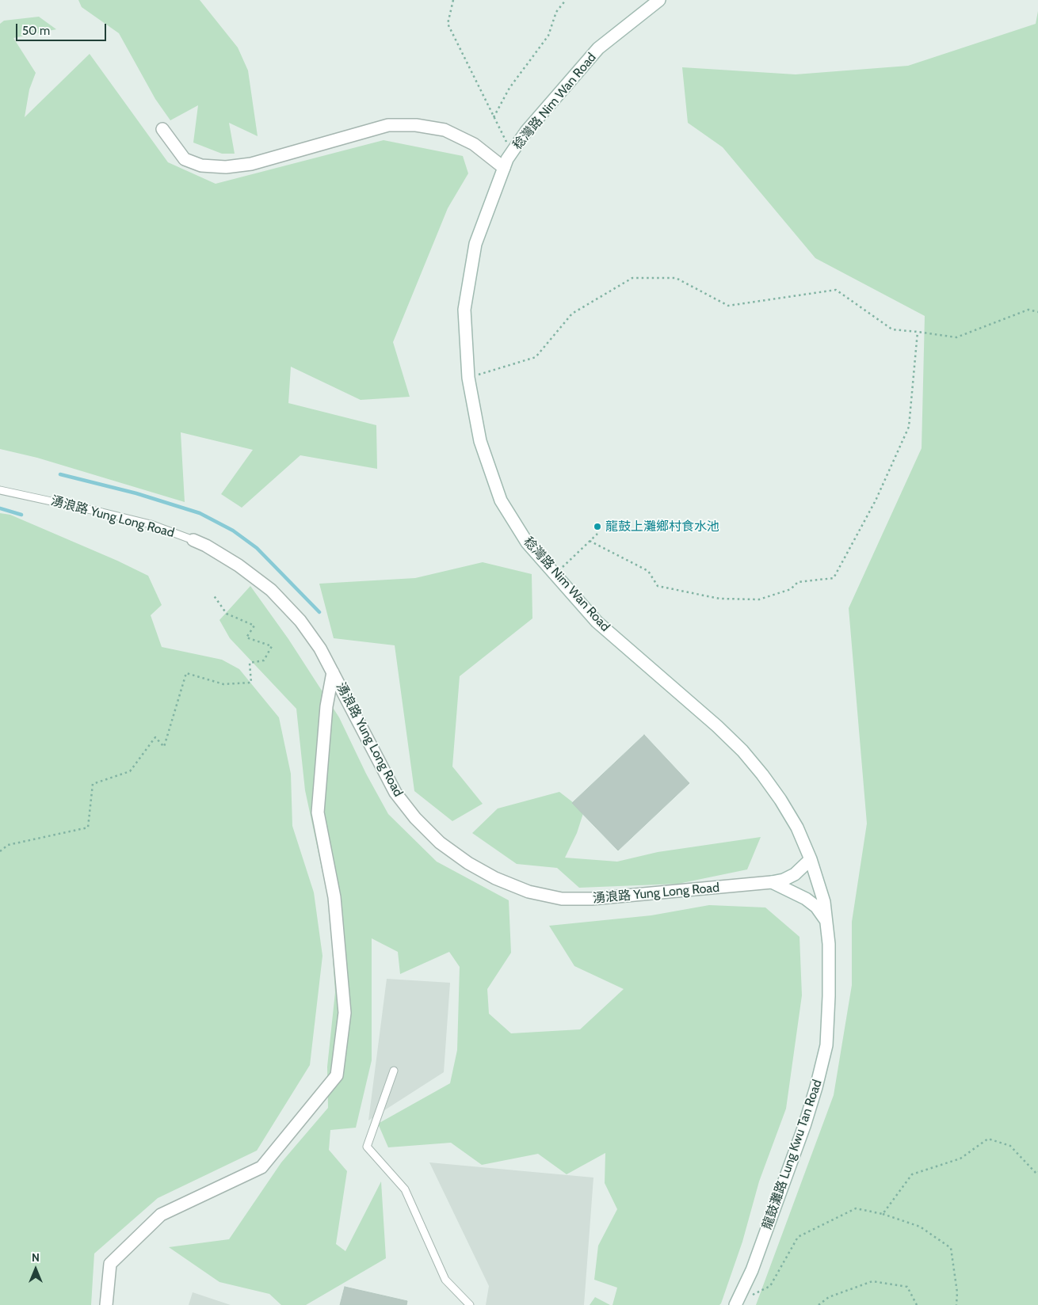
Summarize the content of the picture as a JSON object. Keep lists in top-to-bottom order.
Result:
{
  "streets": {
    "street": ["稔灣路 Nim Wan Road", "湧浪路 Yung Long Road", "龍鼓灘路 Lung Kwu Tan Road"]
  },
  "crossings": [
    ["稔灣路 Nim Wan Road", "湧浪路 Yung Long Road"],
    ["稔灣路 Nim Wan Road", "龍鼓灘路 Lung Kwu Tan Road"],
    ["湧浪路 Yung Long Road", "龍鼓灘路 Lung Kwu Tan Road"]
  ],
  "places": ["龍鼓上灘鄉村食水池"],
  "scale_bar": "50 m",
  "north": "top"
}
